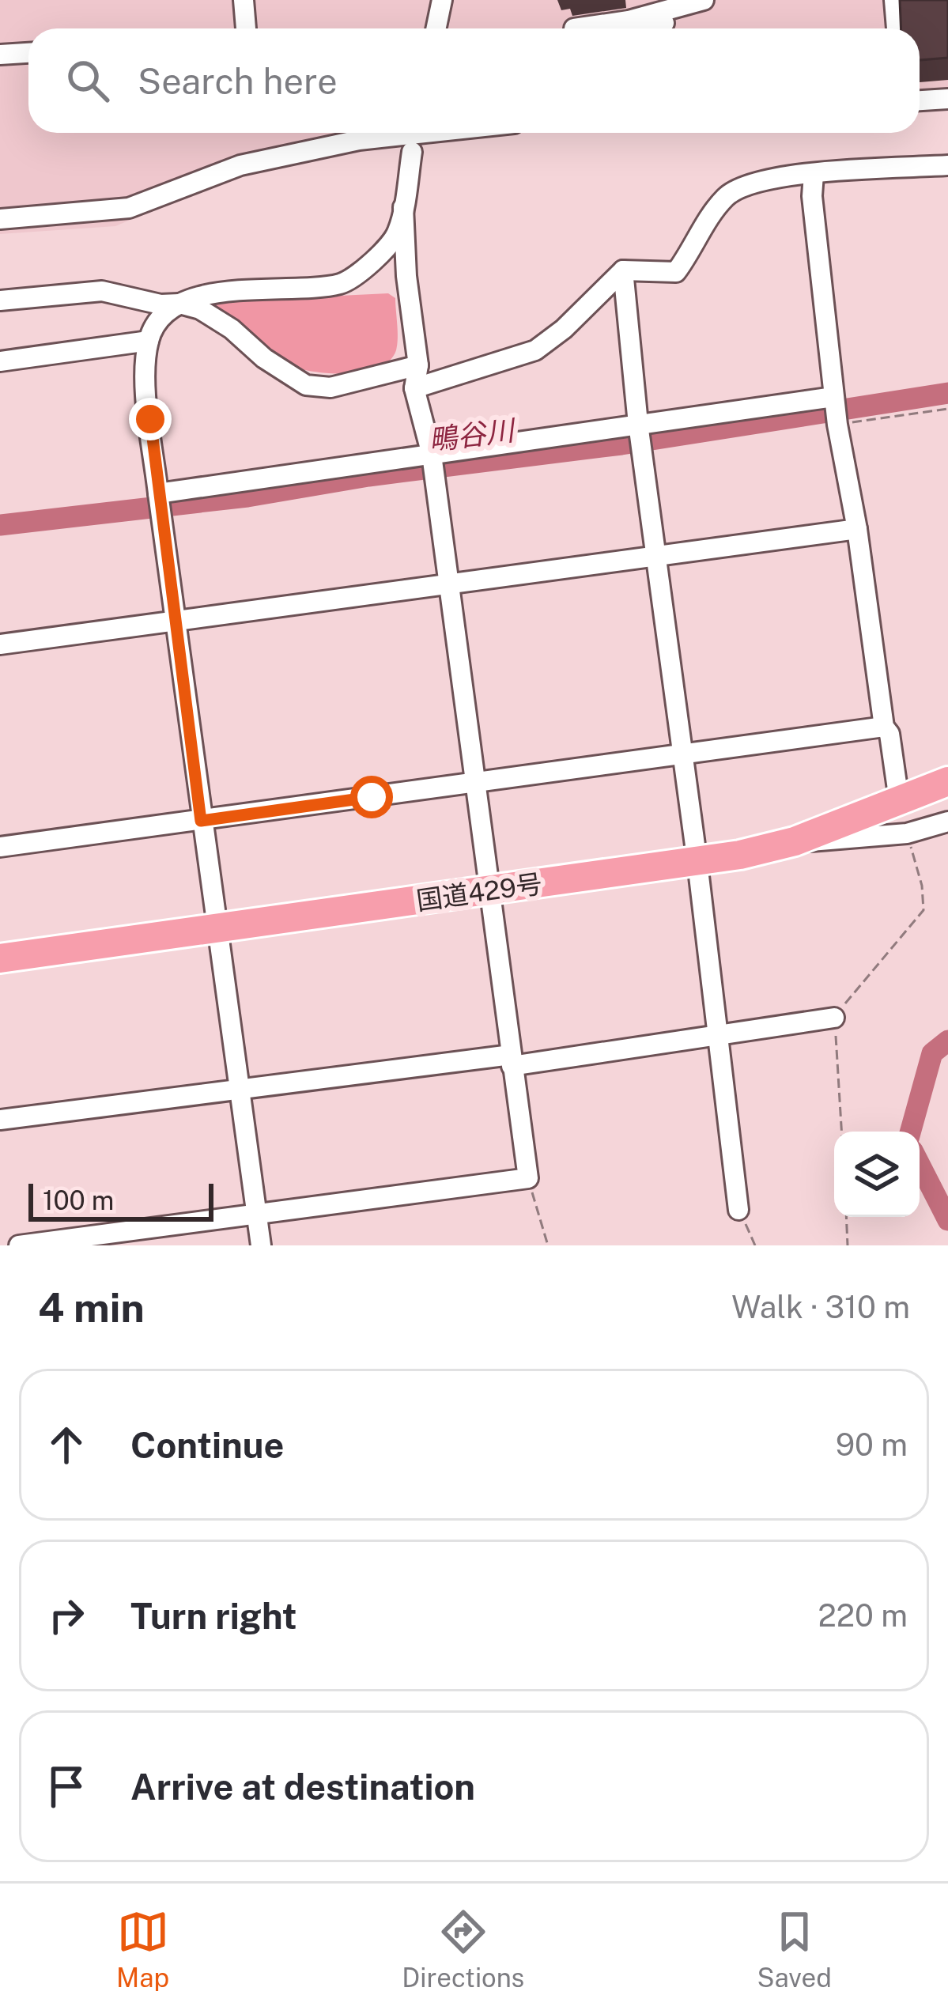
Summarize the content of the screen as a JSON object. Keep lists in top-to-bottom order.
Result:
{
  "streets": {
    "highway": ["国道429号"]
  },
  "water": ["鴫谷川"],
  "scale_bar": "100 m",
  "page": {
    "search": "Search here",
    "scale": "100 m",
    "heading": ["4 min", "Walk · 310 m"],
    "list": [
      ["Continue", "90 m"],
      ["Turn right", "220 m"],
      "Arrive at destination"
    ],
    "nav": ["Map", "Directions", "Saved"]
  }
}
